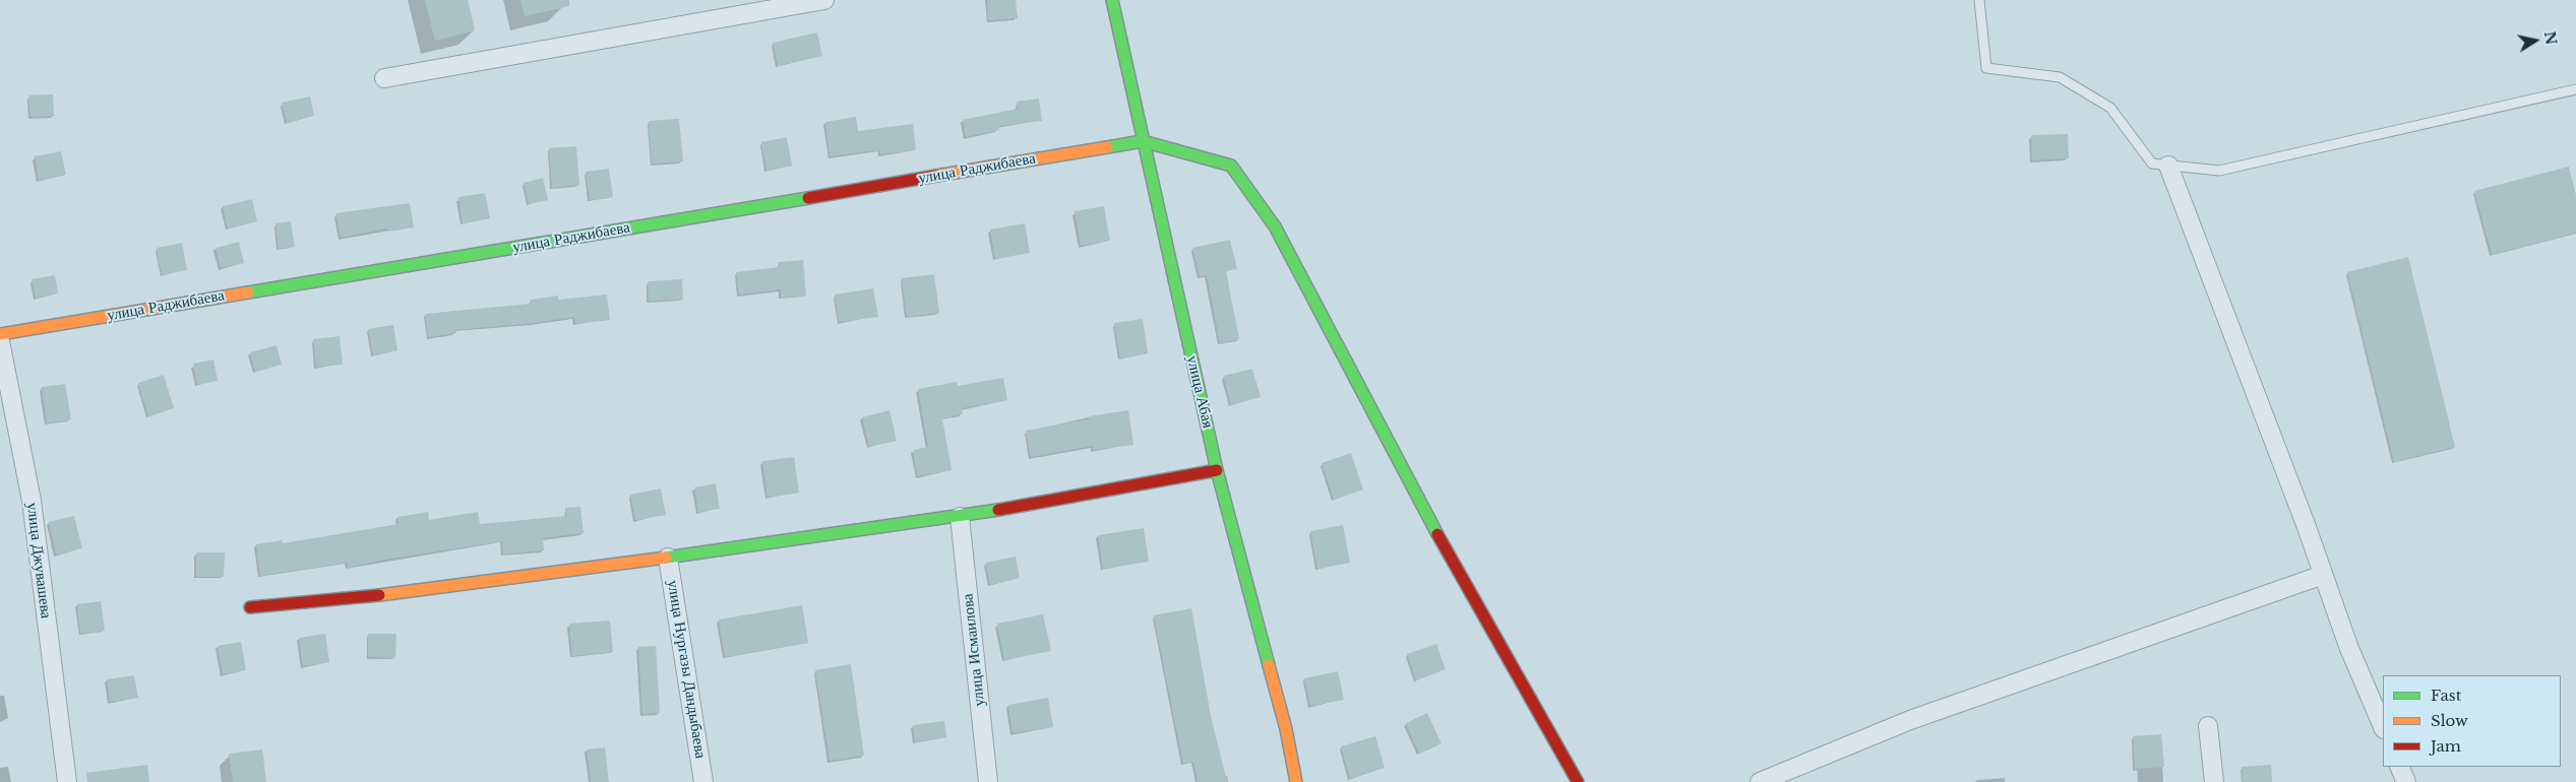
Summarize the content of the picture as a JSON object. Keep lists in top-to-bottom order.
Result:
{
  "streets": {
    "street": [
      "улица Раджибаева",
      "улица Абая",
      "улица Джувашева",
      "улица Исмаилова",
      "улица Нургазы Дандыбаева"
    ]
  },
  "crossings": [
    ["улица Раджибаева", "улица Абая"]
  ],
  "legend": ["Fast", "Slow", "Jam"],
  "north": "right"
}
